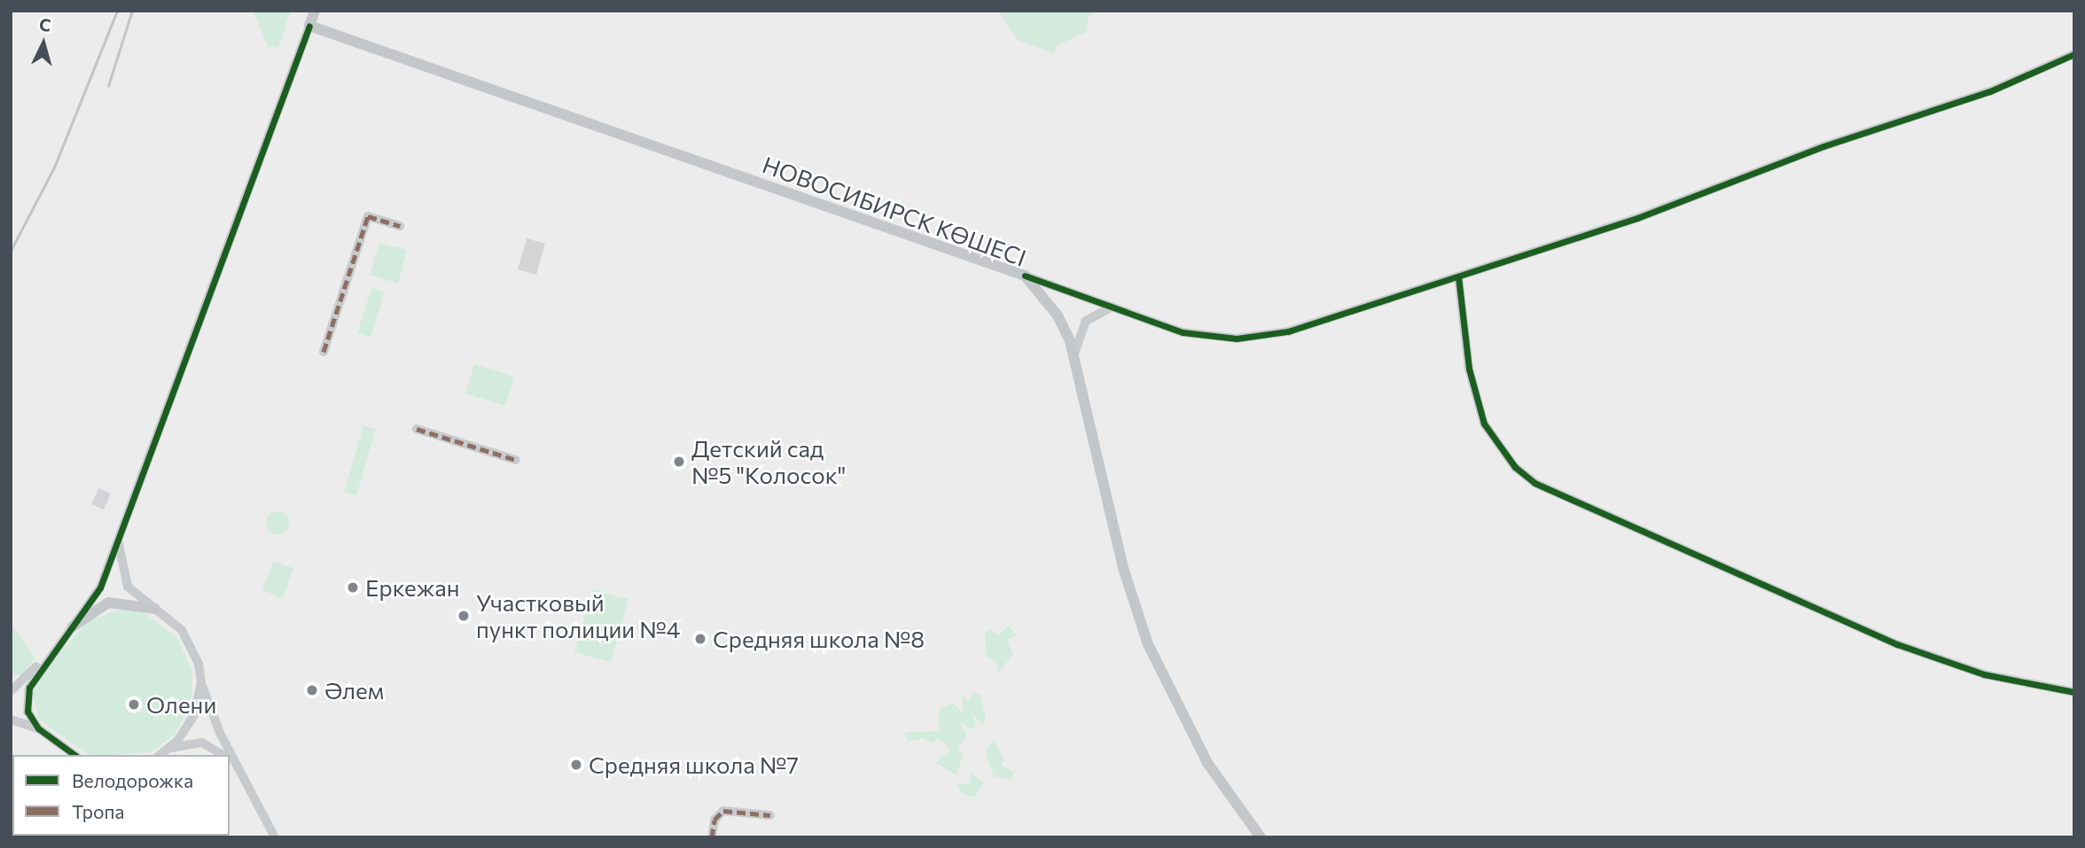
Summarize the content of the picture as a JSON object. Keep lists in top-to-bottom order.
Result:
{
  "streets": {
    "main road": ["НОВОСИБИРСК КӨШЕСІ"]
  },
  "places": [
    "Детский сад №5 \"Колосок\"",
    "Еркежан",
    "Участковый пункт полиции №4",
    "Средняя школа №8",
    "Әлем",
    "Олени",
    "Средняя школа №7"
  ],
  "legend": ["Велодорожка", "Тропа"],
  "north": "top"
}
